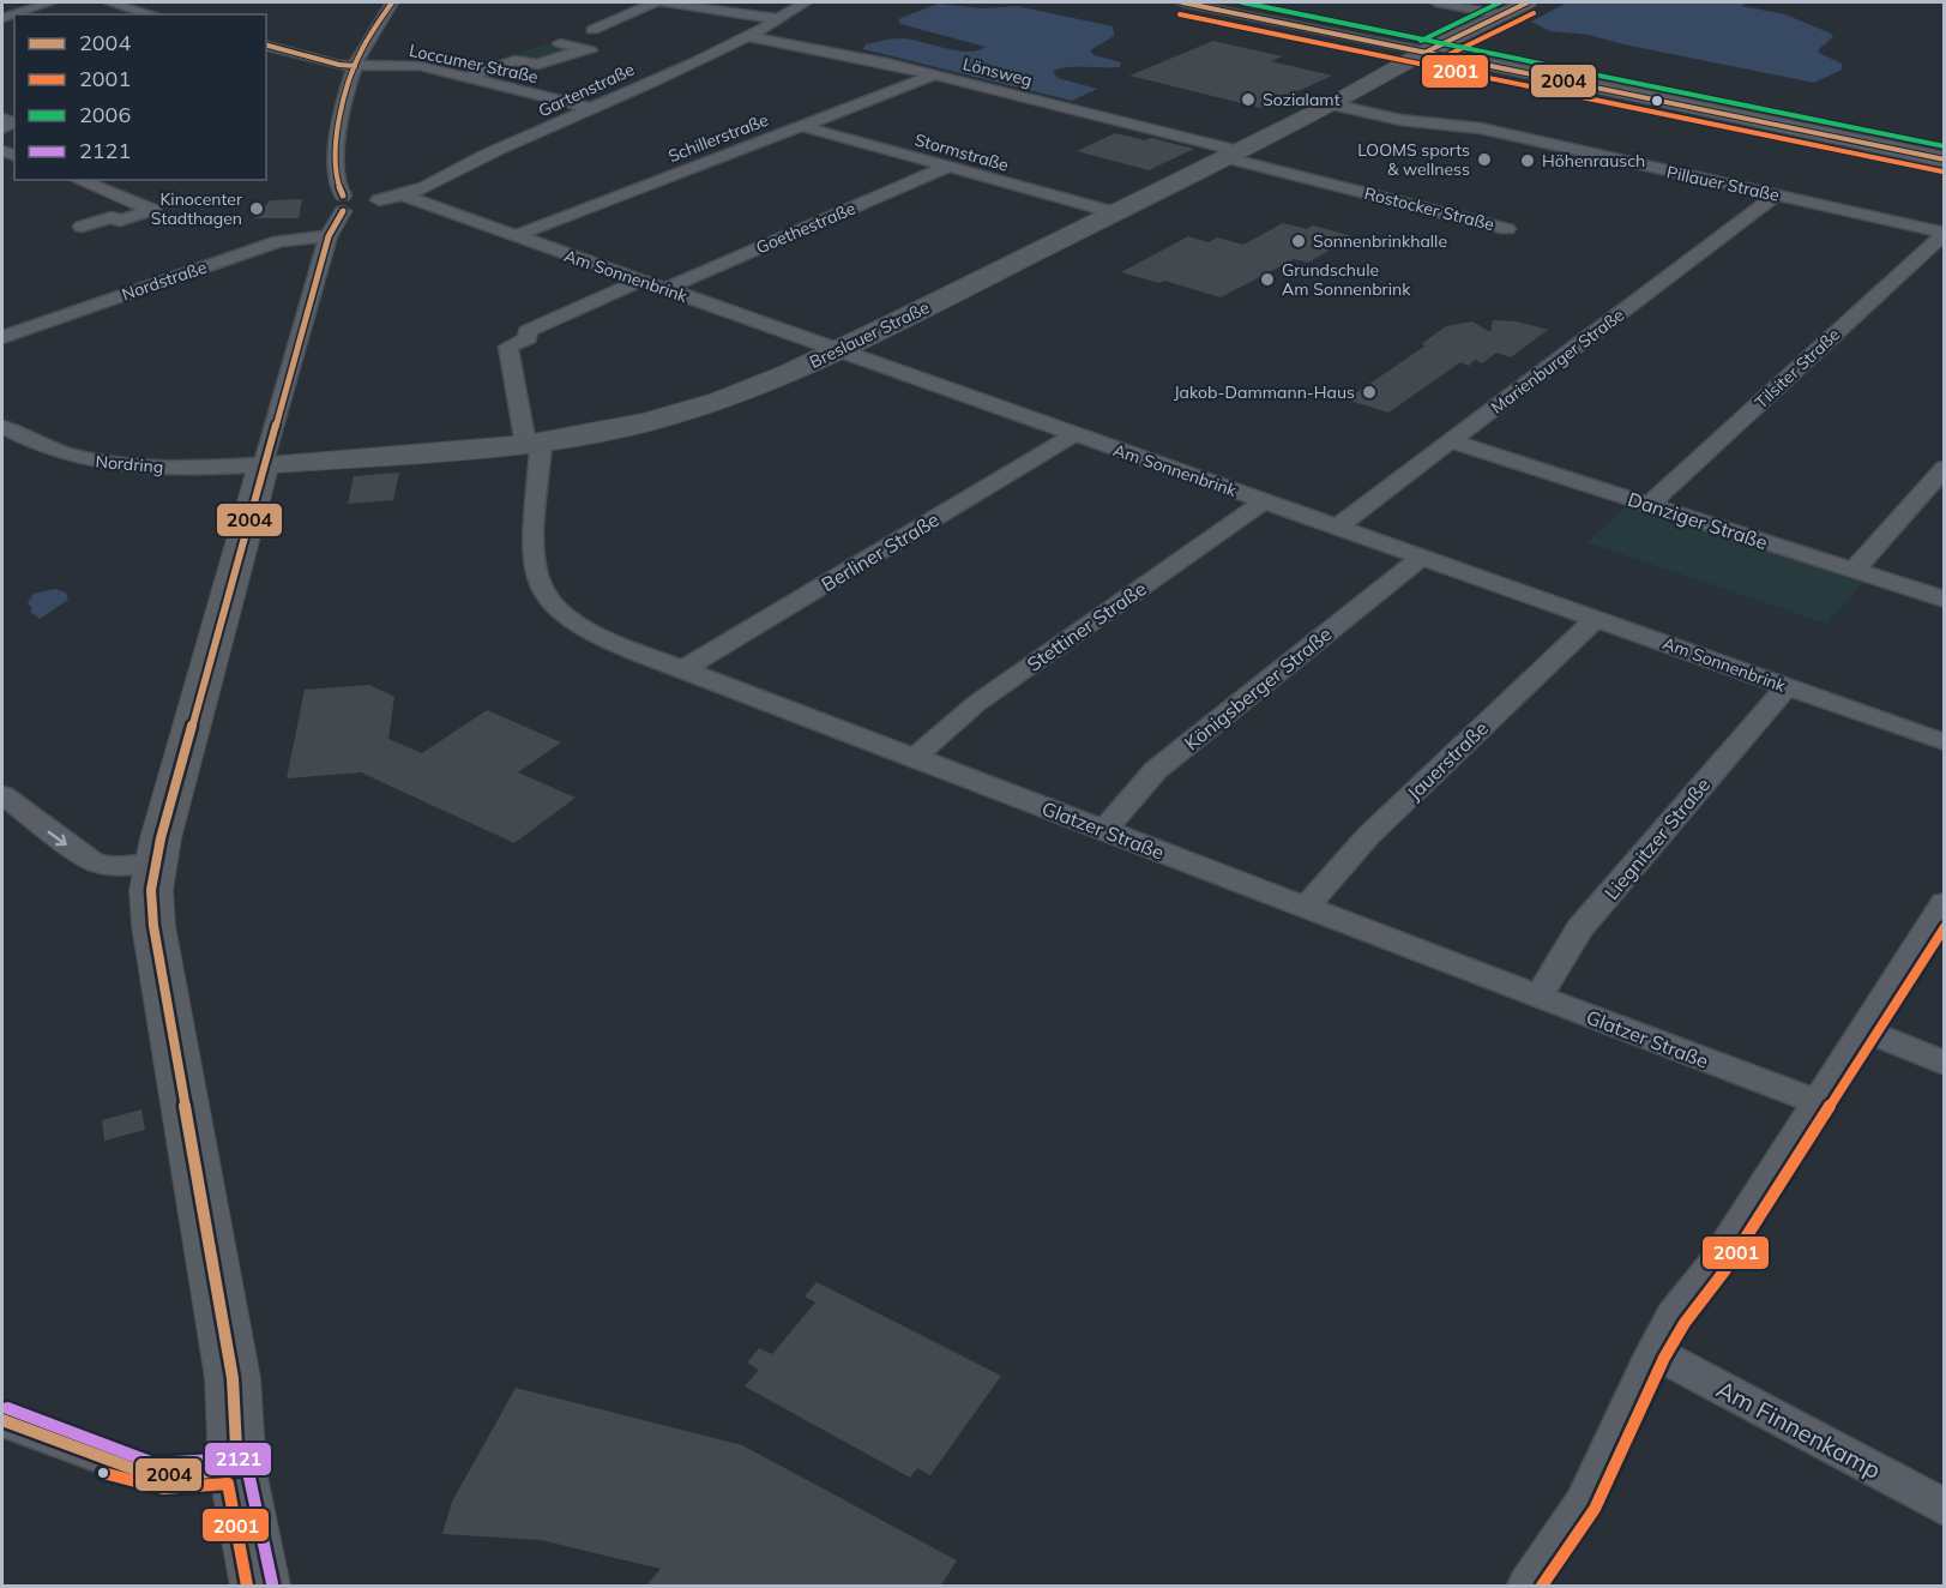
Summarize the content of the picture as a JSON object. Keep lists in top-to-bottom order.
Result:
{
  "streets": {
    "main road": ["Breslauer Straße"],
    "street": [
      "Loccumer Straße",
      "Lönsweg",
      "Gartenstraße",
      "Schillerstraße",
      "Stormstraße",
      "Pillauer Straße",
      "Rostocker Straße",
      "Goethestraße",
      "Am Sonnenbrink",
      "Nordstraße",
      "Marienburger Straße",
      "Tilsiter Straße",
      "Nordring",
      "Danziger Straße",
      "Berliner Straße",
      "Stettiner Straße",
      "Königsberger Straße",
      "Jauerstraße",
      "Glatzer Straße",
      "Liegnitzer Straße",
      "Am Finnenkamp"
    ]
  },
  "crossings": [
    ["Loccumer Straße", "Gartenstraße"],
    ["Lönsweg", "Gartenstraße"],
    ["Lönsweg", "Schillerstraße"],
    ["Lönsweg", "Rostocker Straße"],
    ["Lönsweg", "Breslauer Straße"],
    ["Gartenstraße", "Am Sonnenbrink"],
    ["Schillerstraße", "Stormstraße"],
    ["Schillerstraße", "Am Sonnenbrink"],
    ["Stormstraße", "Goethestraße"],
    ["Stormstraße", "Breslauer Straße"],
    ["Pillauer Straße", "Breslauer Straße"],
    ["Pillauer Straße", "Marienburger Straße"],
    ["Pillauer Straße", "Tilsiter Straße"],
    ["Rostocker Straße", "Breslauer Straße"],
    ["Goethestraße", "Am Sonnenbrink"],
    ["Am Sonnenbrink", "Breslauer Straße"],
    ["Am Sonnenbrink", "Marienburger Straße"],
    ["Am Sonnenbrink", "Berliner Straße"],
    ["Am Sonnenbrink", "Stettiner Straße"],
    ["Am Sonnenbrink", "Königsberger Straße"],
    ["Am Sonnenbrink", "Jauerstraße"],
    ["Am Sonnenbrink", "Glatzer Straße"],
    ["Am Sonnenbrink", "Liegnitzer Straße"],
    ["Breslauer Straße", "Nordring"],
    ["Breslauer Straße", "Glatzer Straße"],
    ["Marienburger Straße", "Danziger Straße"],
    ["Tilsiter Straße", "Danziger Straße"],
    ["Berliner Straße", "Glatzer Straße"],
    ["Stettiner Straße", "Glatzer Straße"],
    ["Königsberger Straße", "Glatzer Straße"],
    ["Jauerstraße", "Glatzer Straße"],
    ["Glatzer Straße", "Liegnitzer Straße"]
  ],
  "places": [
    "Sozialamt",
    "LOOMS sports & wellness",
    "Höhenrausch",
    "Kinocenter Stadthagen",
    "Sonnenbrinkhalle",
    "Grundschule Am Sonnenbrink",
    "Jakob-Dammann-Haus"
  ],
  "lines": [
    "transit line 2004",
    "transit line 2006",
    "transit line 2001",
    "transit line 2121"
  ],
  "legend": [
    "2004",
    "2001",
    "2006",
    "2121"
  ]
}
